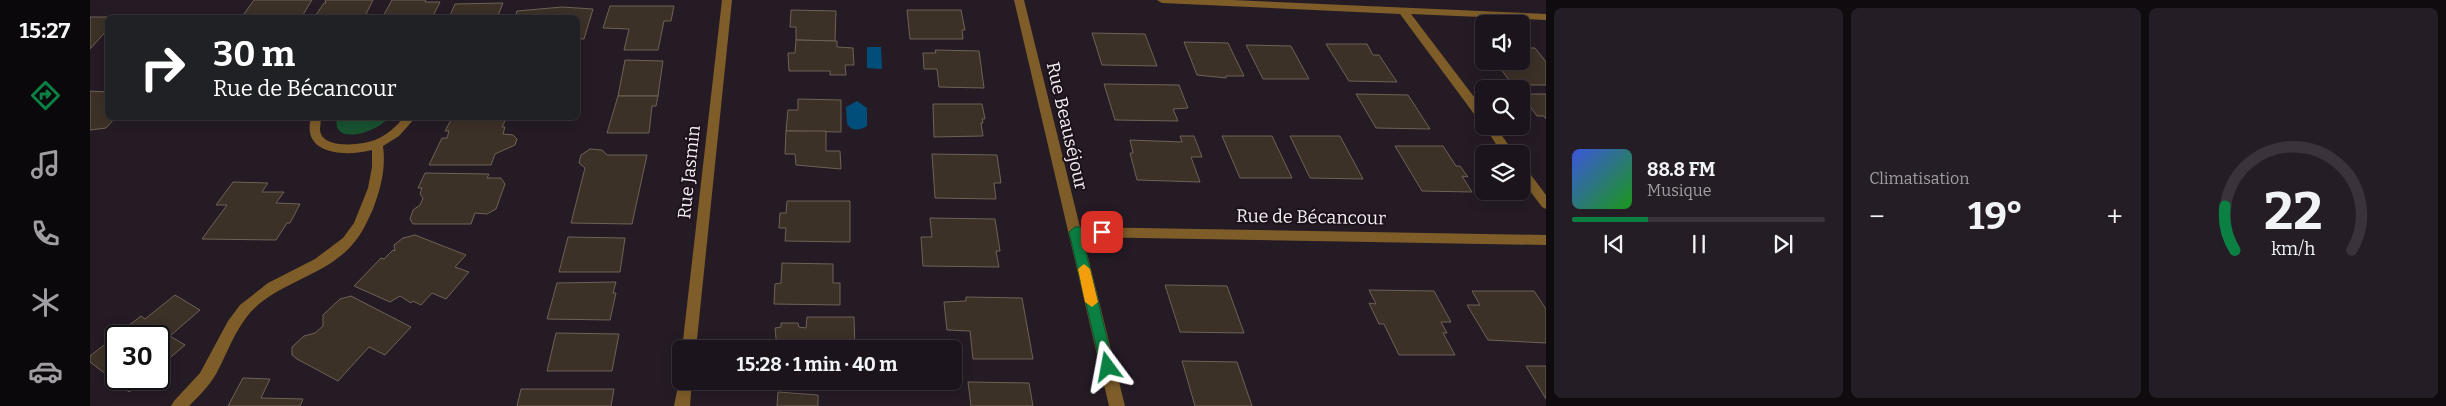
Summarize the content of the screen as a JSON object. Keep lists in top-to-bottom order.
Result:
{
  "streets": {
    "street": ["Rue Beauséjour", "Rue Jasmin", "Rue de Bécancour"]
  },
  "crossings": [
    ["Rue Beauséjour", "Rue de Bécancour"]
  ],
  "page": {
    "tabs": "15:27",
    "tile": "Climatisation",
    "turn": ["30 m", "Rue de Bécancour"],
    "song": ["88.8 FM", "Musique"],
    "heat": ["−", "19°", "+"],
    "limit": "30",
    "trip": "15:28 · 1 min · 40 m",
    "gauge": ["22", "km/h"]
  }
}
